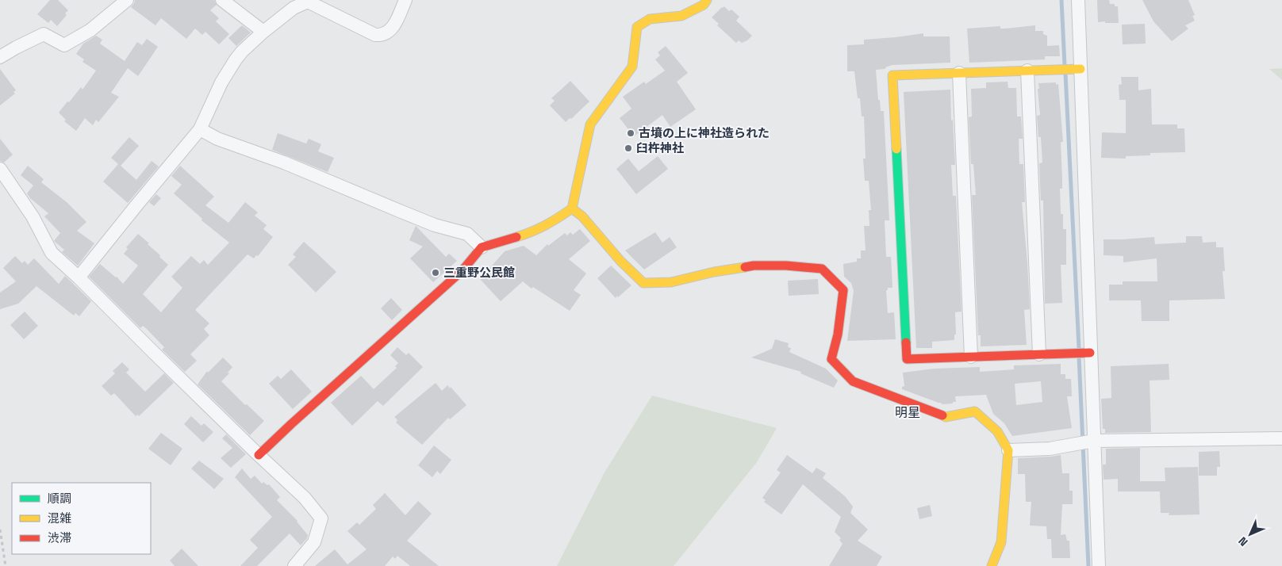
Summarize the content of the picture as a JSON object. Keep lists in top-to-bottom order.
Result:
{
  "districts": ["明星"],
  "places": ["古墳の上に神社造られた", "臼杵神社", "三重野公民館"],
  "legend": ["順調", "混雑", "渋滞"],
  "north": "bottom left"
}
